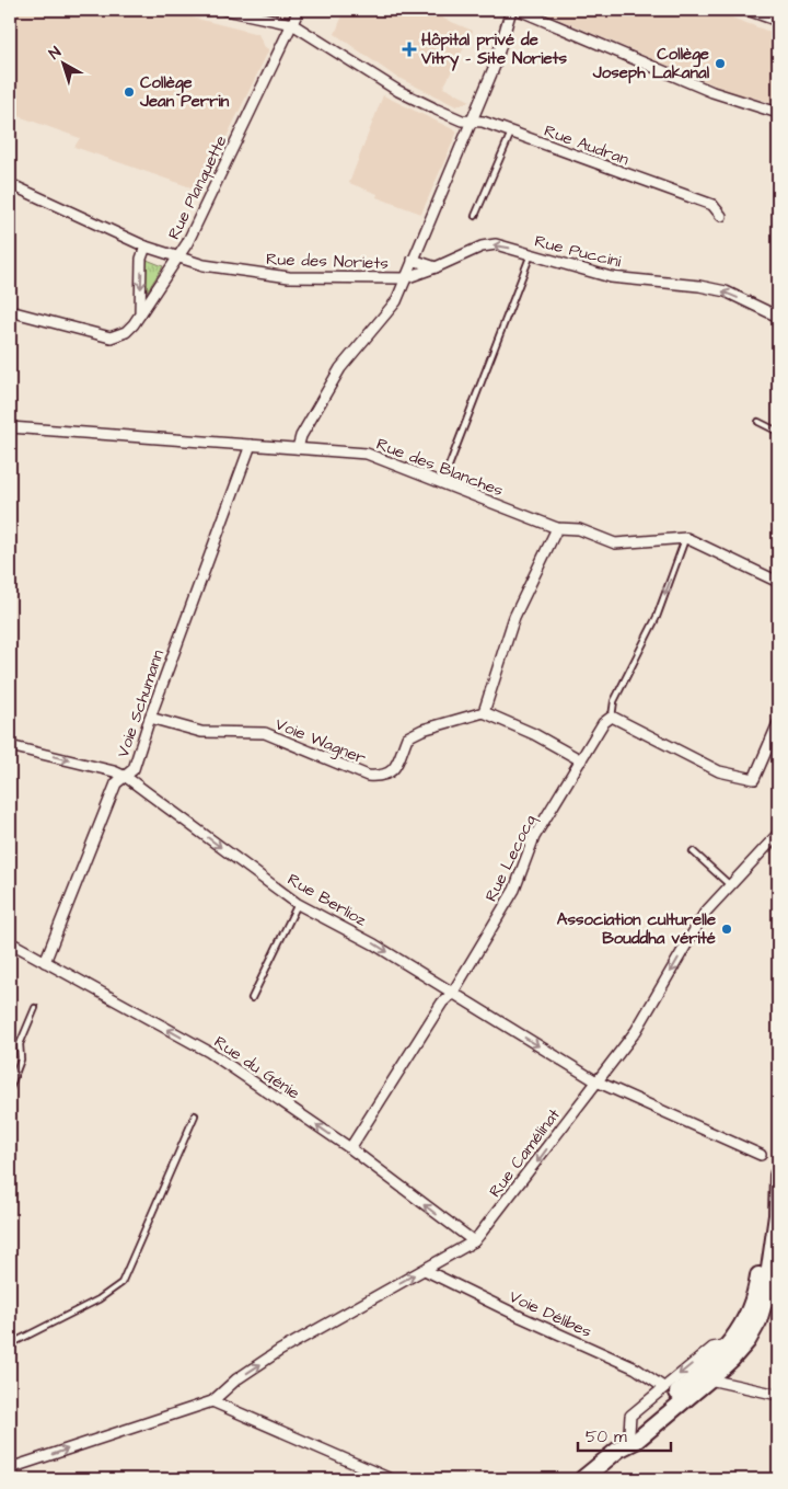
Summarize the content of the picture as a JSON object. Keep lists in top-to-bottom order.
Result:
{
  "streets": {
    "street": [
      "Rue Audran",
      "Rue Planquette",
      "Rue Puccini",
      "Rue des Noriets",
      "Rue des Blanches",
      "Voie Schumann",
      "Voie Wagner",
      "Rue Lecocq",
      "Rue Berlioz",
      "Rue du Génie",
      "Rue Camélinat",
      "Voie Délibes"
    ]
  },
  "crossings": [
    ["Rue Audran", "Rue Planquette"],
    ["Rue Audran", "Rue des Noriets"],
    ["Rue Planquette", "Rue des Noriets"],
    ["Rue Puccini", "Rue des Noriets"],
    ["Rue des Blanches", "Voie Schumann"],
    ["Rue des Blanches", "Rue Lecocq"],
    ["Voie Schumann", "Voie Wagner"],
    ["Voie Schumann", "Rue Berlioz"],
    ["Voie Schumann", "Rue du Génie"],
    ["Rue Lecocq", "Rue Berlioz"],
    ["Rue Lecocq", "Rue du Génie"],
    ["Rue Berlioz", "Rue Camélinat"],
    ["Rue du Génie", "Rue Camélinat"],
    ["Rue Camélinat", "Voie Délibes"]
  ],
  "one_way": ["Rue Puccini", "Rue Berlioz", "Rue du Génie"],
  "places": {
    "health": ["Hôpital privé de Vitry - Site Noriets"],
    "other": ["Collège Joseph Lakanal", "Collège Jean Perrin", "Association culturelle Bouddha vérité"]
  },
  "scale_bar": "50 m",
  "north": "top left"
}
